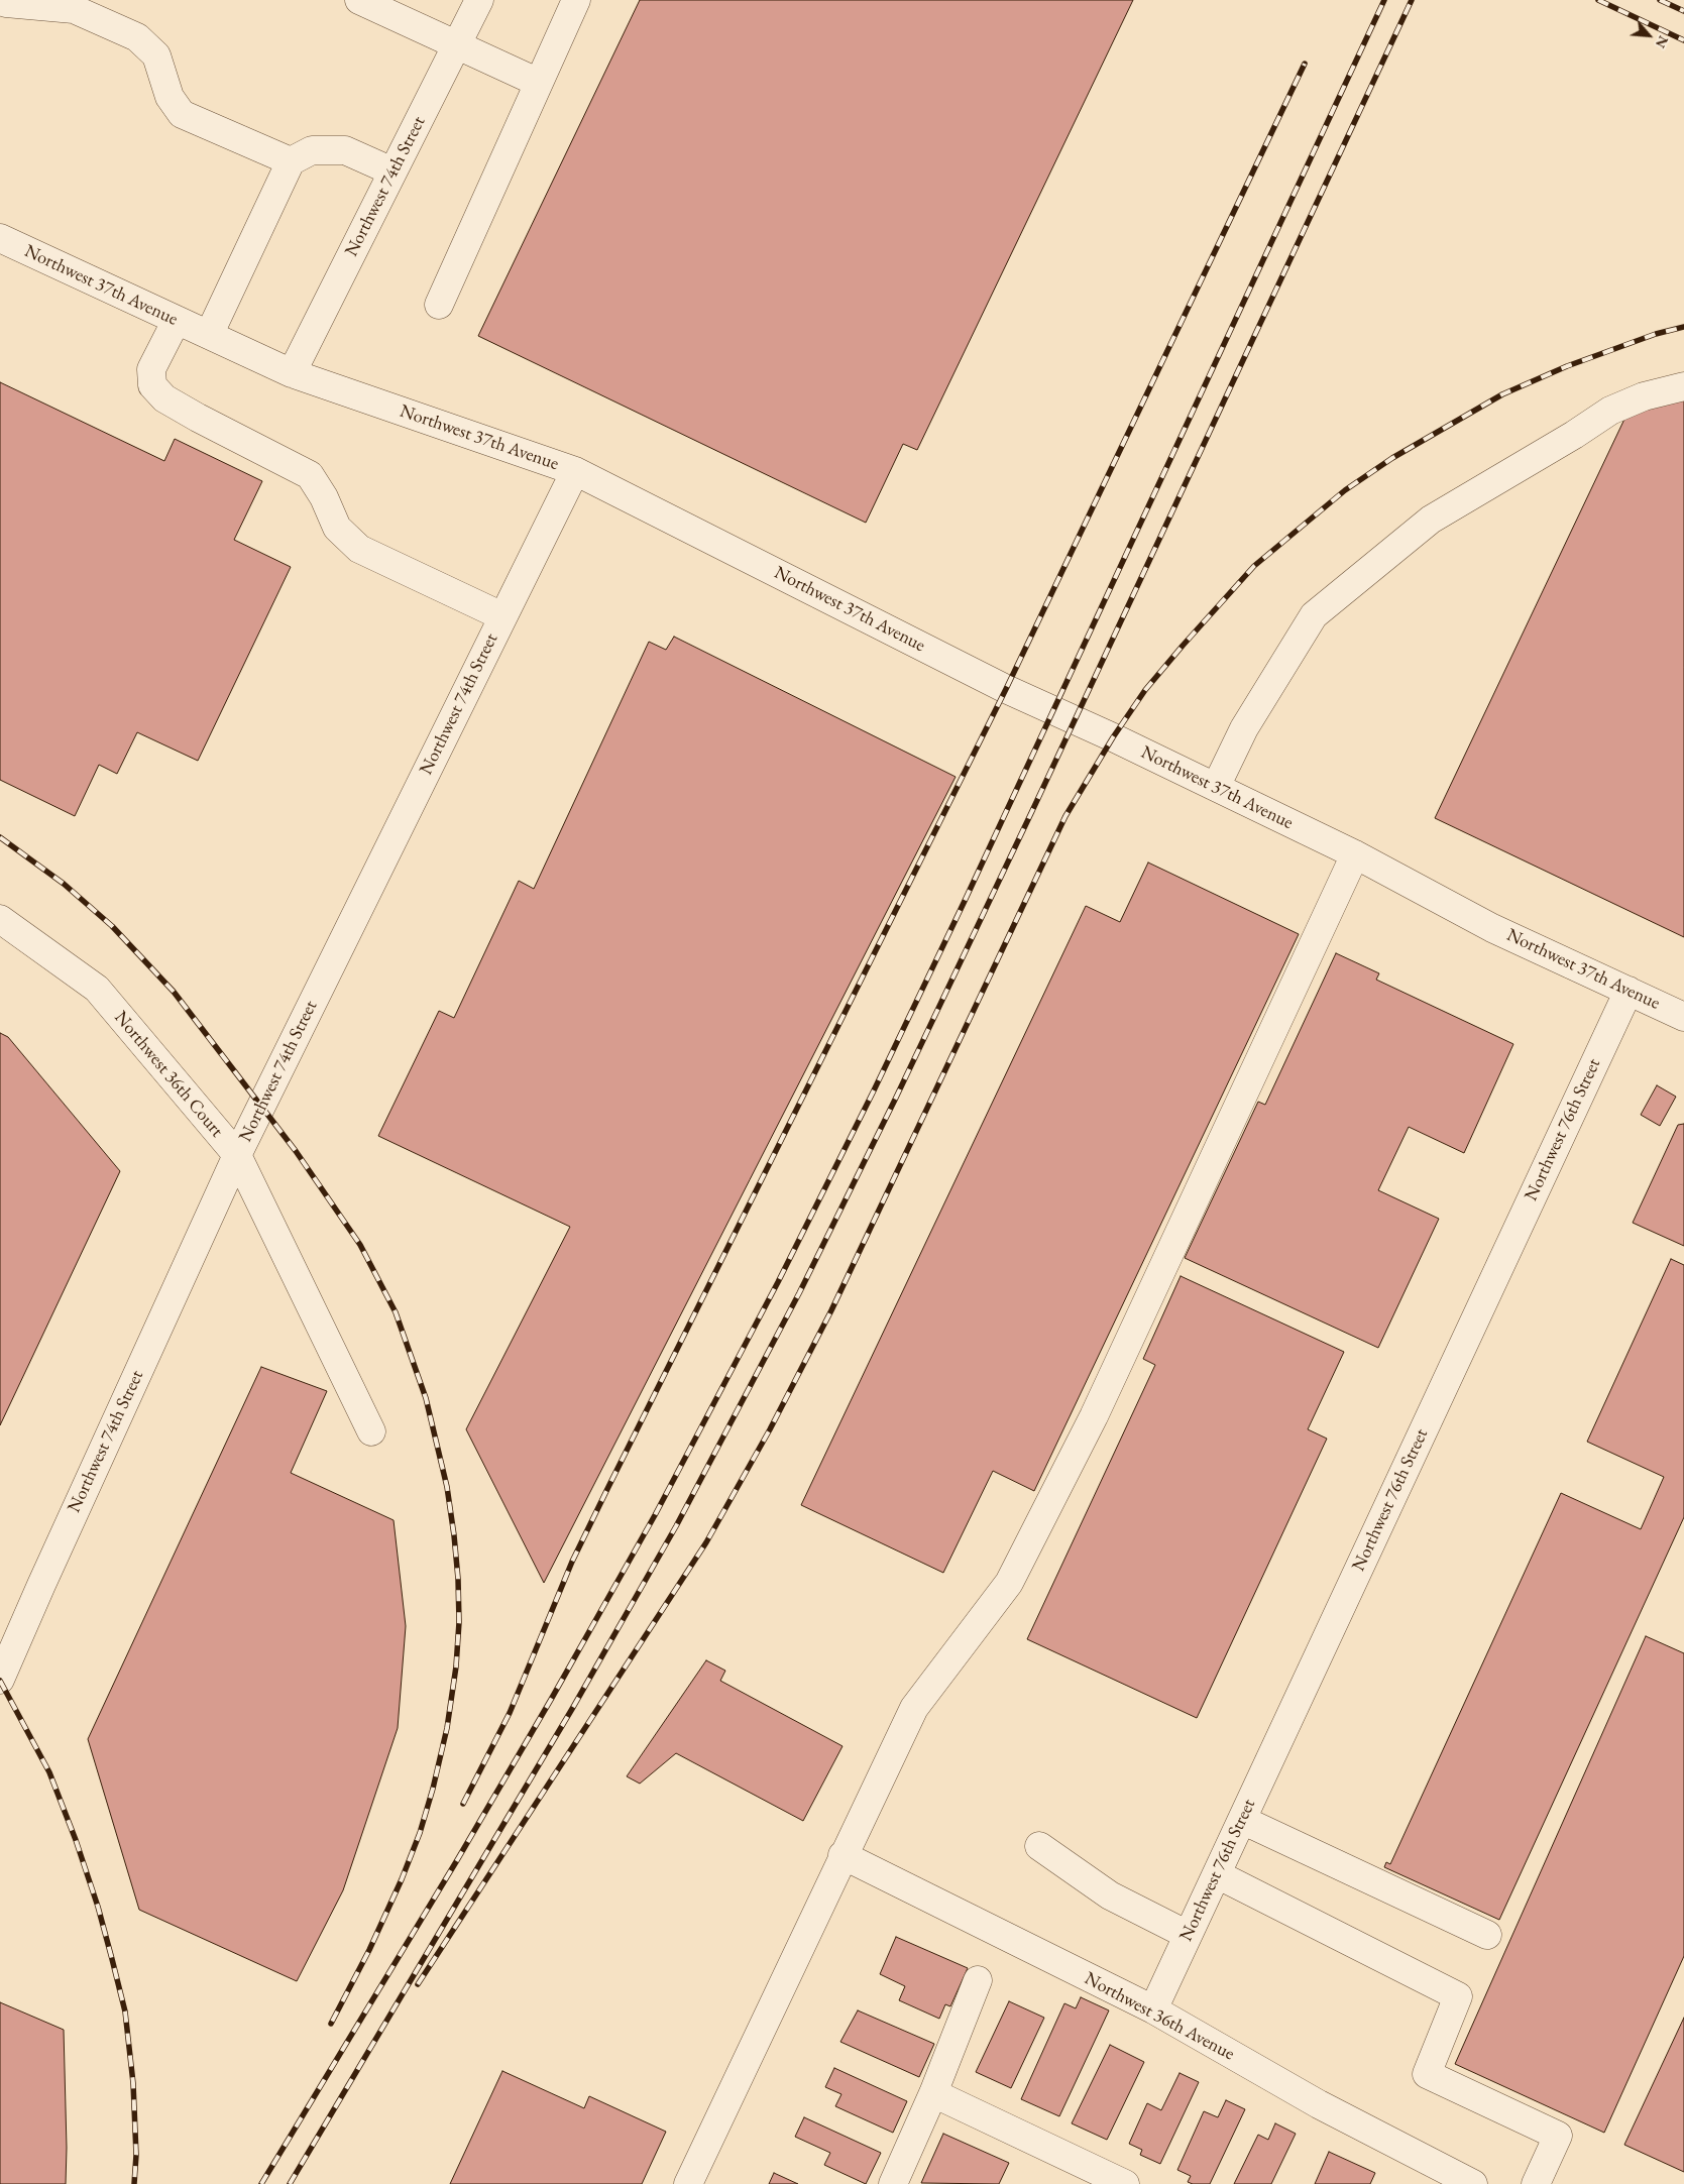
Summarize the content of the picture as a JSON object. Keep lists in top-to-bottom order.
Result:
{
  "streets": {
    "street": [
      "Northwest 74th Street",
      "Northwest 37th Avenue",
      "Northwest 36th Court",
      "Northwest 76th Street",
      "Northwest 36th Avenue"
    ]
  },
  "crossings": [
    ["Northwest 74th Street", "Northwest 37th Avenue"],
    ["Northwest 74th Street", "Northwest 36th Court"],
    ["Northwest 37th Avenue", "Northwest 76th Street"],
    ["Northwest 76th Street", "Northwest 36th Avenue"]
  ],
  "north": "bottom right"
}
